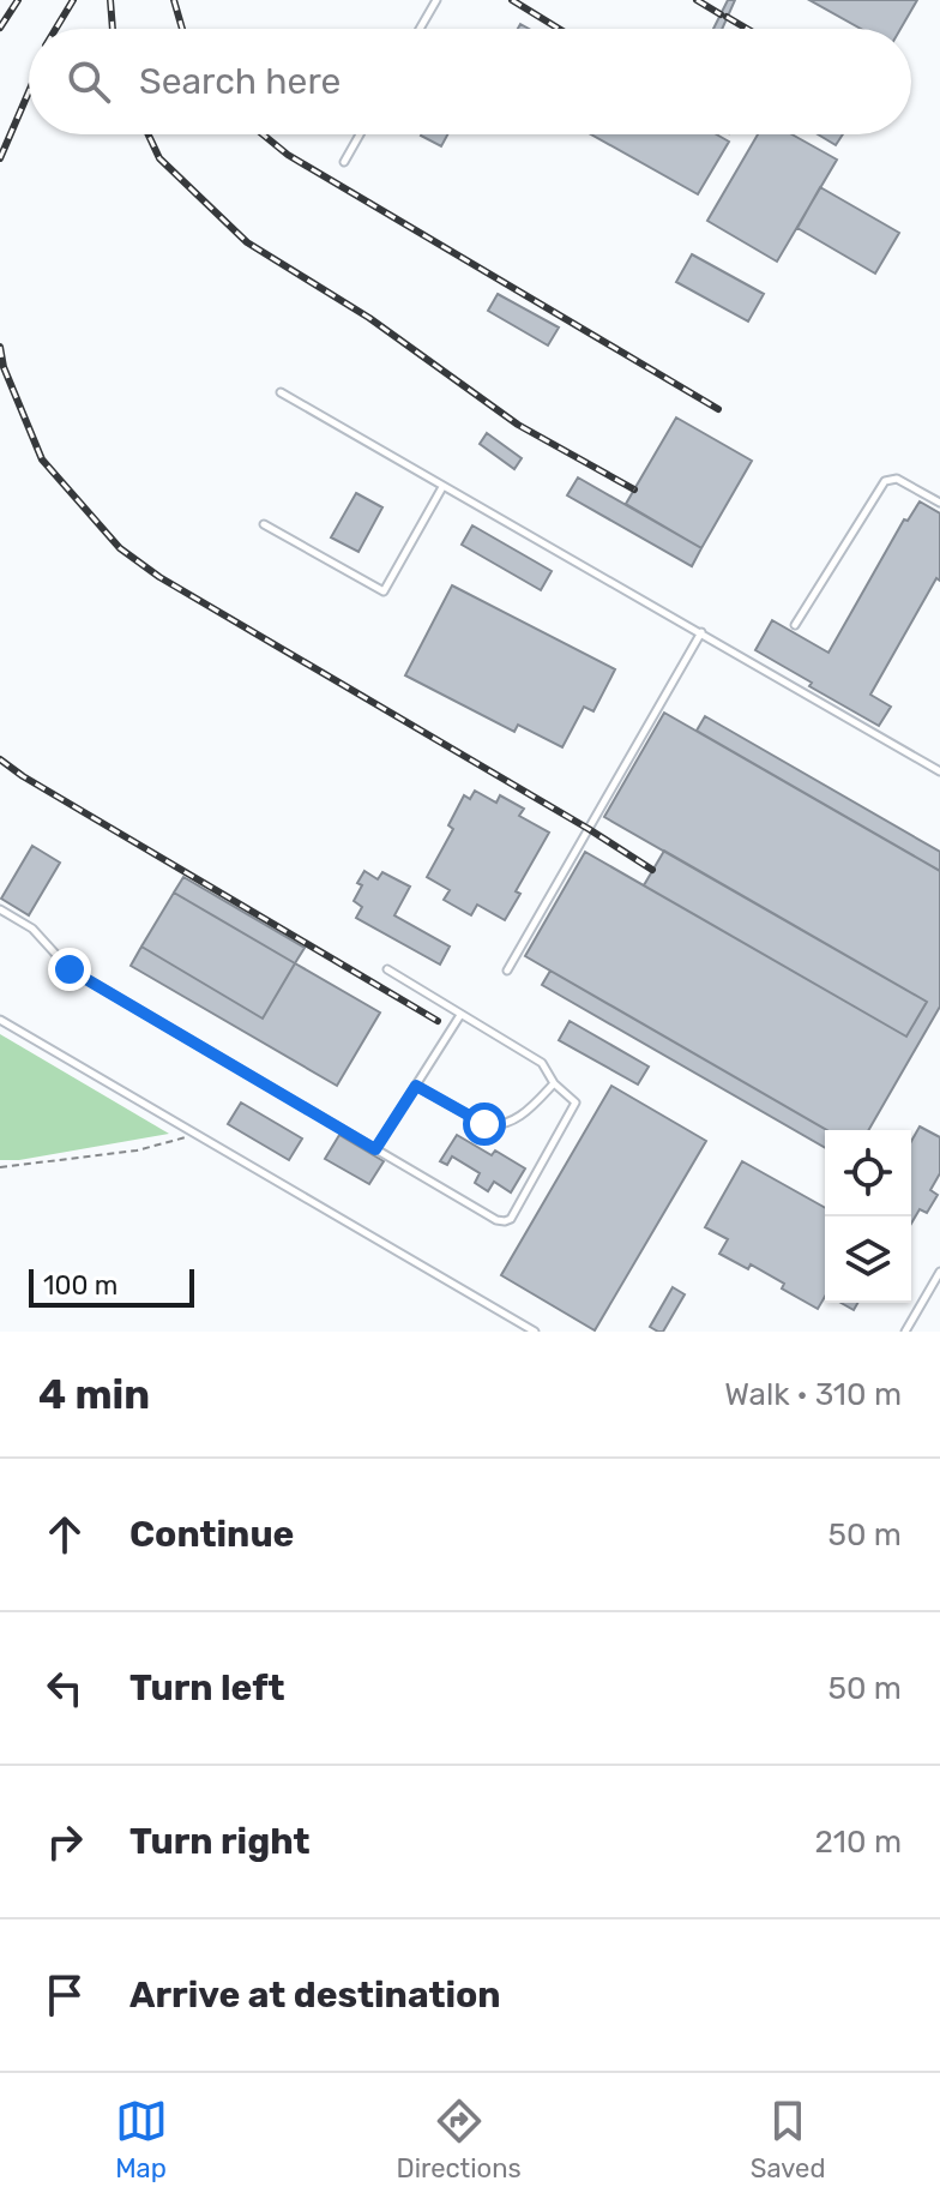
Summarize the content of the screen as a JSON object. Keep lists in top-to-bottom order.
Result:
{
  "scale_bar": "100 m",
  "page": {
    "search": "Search here",
    "scale": "100 m",
    "heading": ["4 min", "Walk · 310 m"],
    "list": [
      ["Continue", "50 m"],
      ["Turn left", "50 m"],
      ["Turn right", "210 m"],
      "Arrive at destination"
    ],
    "nav": ["Map", "Directions", "Saved"]
  }
}
